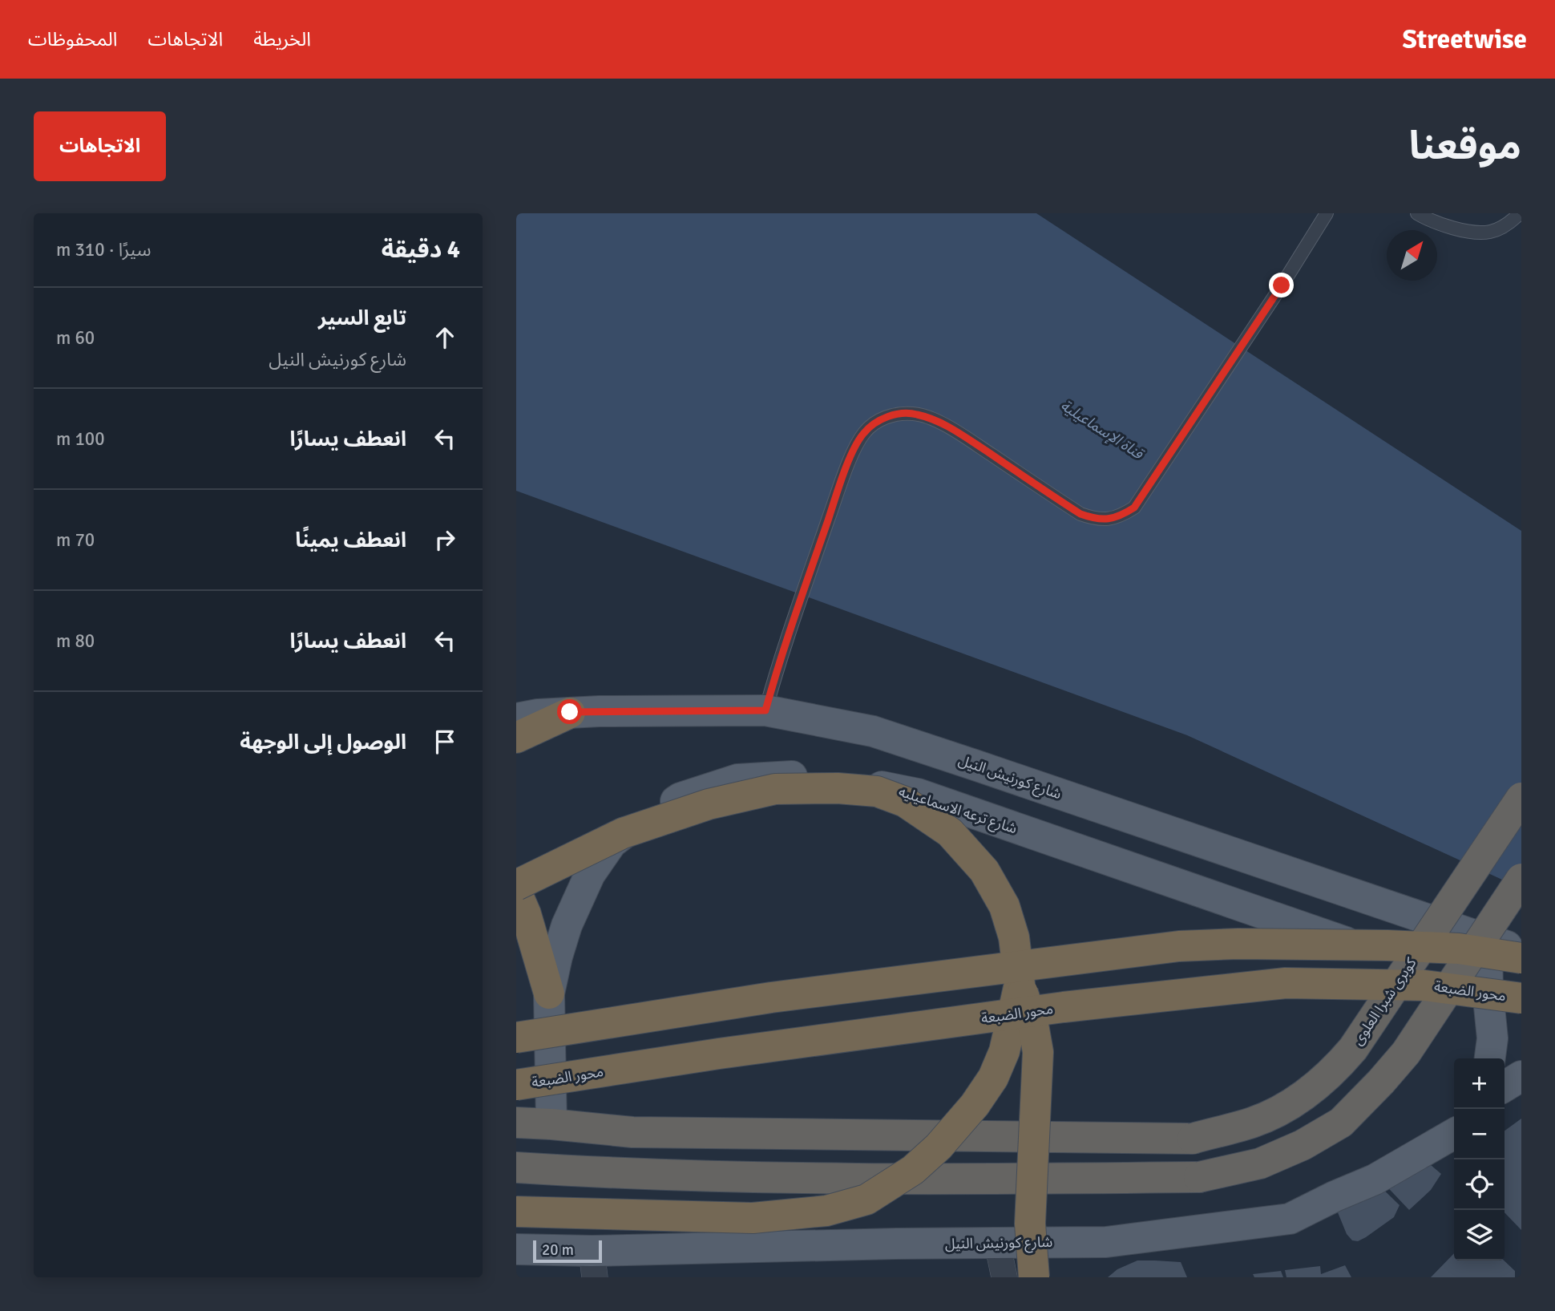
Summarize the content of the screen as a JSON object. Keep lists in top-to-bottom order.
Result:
{
  "streets": {
    "highway": ["محور الضبعة", "كوبرى شبرا العلوى"],
    "main road": ["شارع كورنيش النيل", "شارع ترعه الاسماعيليه"]
  },
  "crossings": [
    ["شارع ترعه الاسماعيليه", "كوبرى شبرا العلوى"]
  ],
  "water": ["قناة الإسماعيلية"],
  "scale_bar": "20 m",
  "north": "top right",
  "page": {
    "header": "Streetwise",
    "nav": ["الخريطة", "الاتجاهات", "المحفوظات"],
    "title": "موقعنا",
    "buttons": "الاتجاهات",
    "heading": ["4 دقيقة", "سيرًا · 310 m"],
    "list": [
      ["تابع السير", "شارع كورنيش النيل", "60 m"],
      ["انعطف يسارًا", "100 m"],
      ["انعطف يمينًا", "70 m"],
      ["انعطف يسارًا", "80 m"],
      "الوصول إلى الوجهة"
    ],
    "map_buttons": ["+", "−"],
    "scale": "20 m"
  }
}
